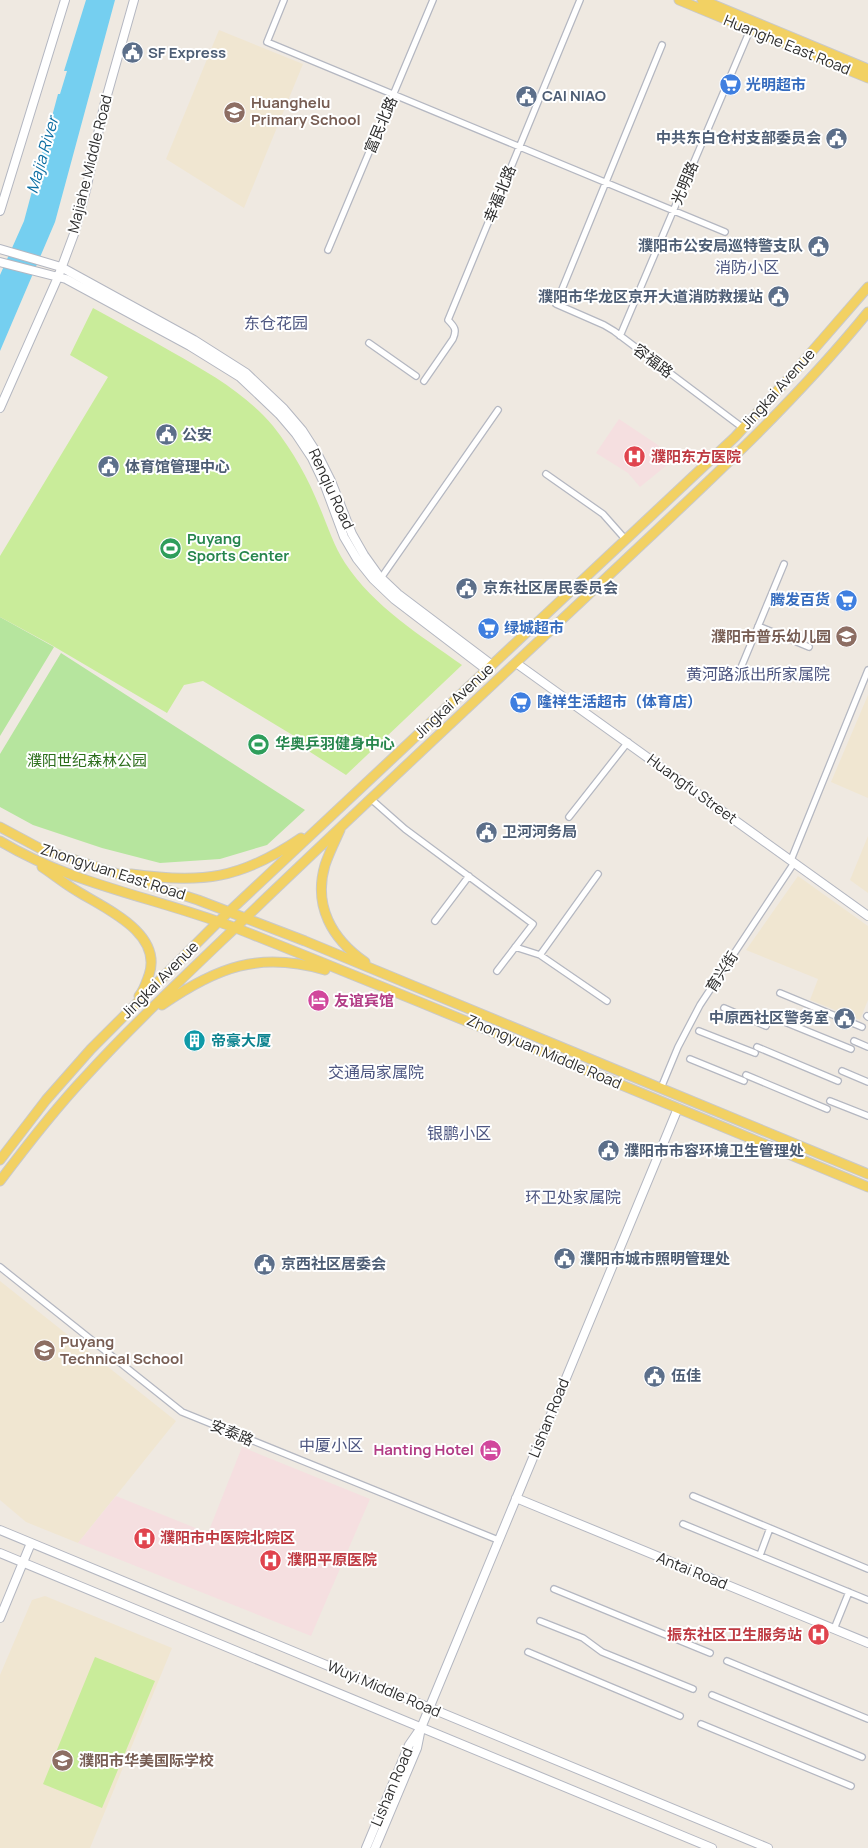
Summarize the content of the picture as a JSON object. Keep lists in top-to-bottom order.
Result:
{
  "streets": {
    "main road": [
      "Huanghe East Road",
      "Jingkai Avenue",
      "Zhongyuan East Road",
      "Zhongyuan Middle Road"
    ],
    "street": [
      "富民北路",
      "Majiahe Middle Road",
      "光明路",
      "幸福北路",
      "容福路",
      "Renqiu Road",
      "Huangfu Street",
      "育兴街",
      "Lishan Road",
      "安泰路",
      "Antai Road",
      "Wuyi Middle Road"
    ]
  },
  "crossings": [
    ["Huanghe East Road", "光明路"],
    ["Majiahe Middle Road", "Renqiu Road"],
    ["光明路", "容福路"],
    ["容福路", "Jingkai Avenue"],
    ["Jingkai Avenue", "Renqiu Road"],
    ["Jingkai Avenue", "Huangfu Street"],
    ["Jingkai Avenue", "Zhongyuan East Road"],
    ["Jingkai Avenue", "Zhongyuan Middle Road"],
    ["Huangfu Street", "育兴街"],
    ["Zhongyuan East Road", "Zhongyuan Middle Road"],
    ["育兴街", "Zhongyuan Middle Road"],
    ["Zhongyuan Middle Road", "Lishan Road"],
    ["Lishan Road", "安泰路"],
    ["Lishan Road", "Antai Road"],
    ["Lishan Road", "Wuyi Middle Road"]
  ],
  "districts": [
    "消防小区",
    "东仓花园",
    "黄河路派出所家属院",
    "交通局家属院",
    "银鹏小区",
    "环卫处家属院",
    "中厦小区"
  ],
  "water": ["Majia River"],
  "parks": ["濮阳世纪森林公园"],
  "places": {
    "public building": [
      "SF Express",
      "CAI NIAO",
      "中共东白仓村支部委员会",
      "濮阳市公安局巡特警支队",
      "濮阳市华龙区京开大道消防救援站",
      "公安",
      "体育馆管理中心",
      "京东社区居民委员会",
      "卫河河务局",
      "中原西社区警务室",
      "濮阳市市容环境卫生管理处",
      "濮阳市城市照明管理处",
      "京西社区居委会",
      "伍佳"
    ],
    "supermarket": [
      "光明超市",
      "腾发百货",
      "绿城超市",
      "隆祥生活超市（体育店）"
    ],
    "school or university": [
      "Huanghelu Primary School",
      "濮阳市普乐幼儿园",
      "Puyang Technical School",
      "濮阳市华美国际学校"
    ],
    "hospital": [
      "濮阳东方医院",
      "濮阳市中医院北院区",
      "濮阳平原医院",
      "振东社区卫生服务站"
    ],
    "sports": ["Puyang Sports Center", "华奥乒羽健身中心"],
    "hotel": ["友谊宾馆", "Hanting Hotel"],
    "building": ["帝豪大厦"]
  }
}
